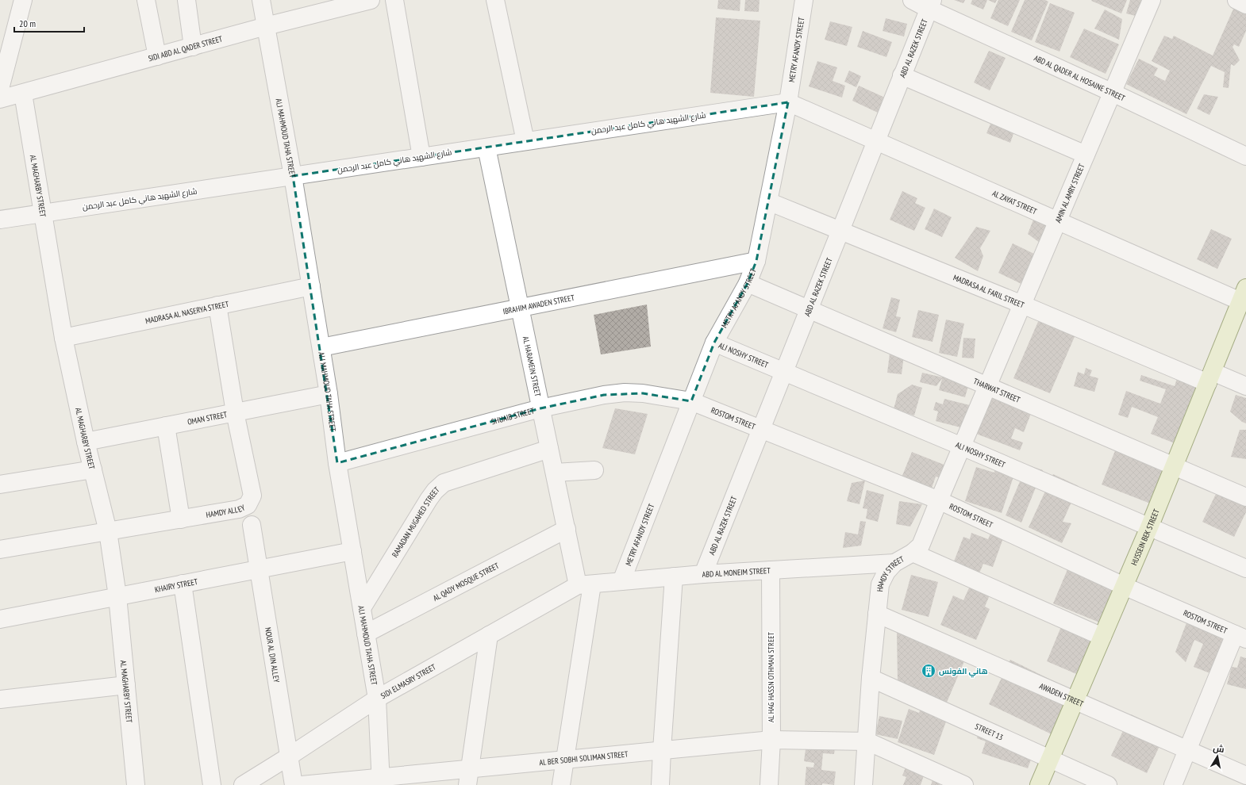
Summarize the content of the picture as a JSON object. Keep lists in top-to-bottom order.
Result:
{
  "streets": {
    "main road": ["HUSSEIN BEK STREET"],
    "street": [
      "SIDI ABD AL QADER STREET",
      "ABD AL RAZEK STREET",
      "METRY AFANDY STREET",
      "ABD AL QADER AL HOSAINE STREET",
      "شارع الشهيد هاني كامل عبد الرحمن",
      "ALI MAHMOUD TAHA STREET",
      "AL MAGHARBY STREET",
      "AMIN AL AMRY STREET",
      "AL ZAYAT STREET",
      "MADRASA AL FARIL STREET",
      "IBRAHIM AWADEN STREET",
      "MADRASA AL NASERYA STREET",
      "ALI NOSHY STREET",
      "AL HARAMEIN STREET",
      "THARWAT STREET",
      "SHUAIB STREET",
      "OMAN STREET",
      "ROSTOM STREET",
      "HAMDY ALLEY",
      "RAMADAN MUGAHED STREET",
      "ABD AL MONEIM STREET",
      "HAMDY STREET",
      "AL QADY MOSQUE STREET",
      "KHAIRY STREET",
      "NOUR AL DIN ALLEY",
      "AL HAG HASSN OTHMAN STREET",
      "SIDI ELMASRY STREET",
      "AWADEN STREET",
      "STREET 13",
      "AL BER SOBHI SOLIMAN STREET"
    ]
  },
  "crossings": [
    ["SIDI ABD AL QADER STREET", "ALI MAHMOUD TAHA STREET"],
    ["SIDI ABD AL QADER STREET", "AL MAGHARBY STREET"],
    ["ABD AL RAZEK STREET", "ABD AL QADER AL HOSAINE STREET"],
    ["ABD AL RAZEK STREET", "AL ZAYAT STREET"],
    ["ABD AL RAZEK STREET", "MADRASA AL FARIL STREET"],
    ["ABD AL RAZEK STREET", "ALI NOSHY STREET"],
    ["ABD AL RAZEK STREET", "THARWAT STREET"],
    ["ABD AL RAZEK STREET", "ROSTOM STREET"],
    ["ABD AL RAZEK STREET", "ABD AL MONEIM STREET"],
    ["METRY AFANDY STREET", "شارع الشهيد هاني كامل عبد الرحمن"],
    ["METRY AFANDY STREET", "AL ZAYAT STREET"],
    ["METRY AFANDY STREET", "MADRASA AL FARIL STREET"],
    ["METRY AFANDY STREET", "IBRAHIM AWADEN STREET"],
    ["METRY AFANDY STREET", "ALI NOSHY STREET"],
    ["METRY AFANDY STREET", "THARWAT STREET"],
    ["METRY AFANDY STREET", "SHUAIB STREET"],
    ["METRY AFANDY STREET", "ROSTOM STREET"],
    ["METRY AFANDY STREET", "ABD AL MONEIM STREET"],
    ["ABD AL QADER AL HOSAINE STREET", "AMIN AL AMRY STREET"],
    ["شارع الشهيد هاني كامل عبد الرحمن", "ALI MAHMOUD TAHA STREET"],
    ["شارع الشهيد هاني كامل عبد الرحمن", "AL MAGHARBY STREET"],
    ["شارع الشهيد هاني كامل عبد الرحمن", "AL ZAYAT STREET"],
    ["شارع الشهيد هاني كامل عبد الرحمن", "AL HARAMEIN STREET"],
    ["ALI MAHMOUD TAHA STREET", "IBRAHIM AWADEN STREET"],
    ["ALI MAHMOUD TAHA STREET", "MADRASA AL NASERYA STREET"],
    ["ALI MAHMOUD TAHA STREET", "SHUAIB STREET"],
    ["ALI MAHMOUD TAHA STREET", "OMAN STREET"],
    ["ALI MAHMOUD TAHA STREET", "RAMADAN MUGAHED STREET"],
    ["ALI MAHMOUD TAHA STREET", "AL QADY MOSQUE STREET"],
    ["ALI MAHMOUD TAHA STREET", "KHAIRY STREET"],
    ["ALI MAHMOUD TAHA STREET", "SIDI ELMASRY STREET"],
    ["ALI MAHMOUD TAHA STREET", "AL BER SOBHI SOLIMAN STREET"],
    ["AL MAGHARBY STREET", "MADRASA AL NASERYA STREET"],
    ["AL MAGHARBY STREET", "OMAN STREET"],
    ["AL MAGHARBY STREET", "HAMDY ALLEY"],
    ["AL MAGHARBY STREET", "KHAIRY STREET"],
    ["AMIN AL AMRY STREET", "AL ZAYAT STREET"],
    ["AMIN AL AMRY STREET", "MADRASA AL FARIL STREET"],
    ["AMIN AL AMRY STREET", "THARWAT STREET"],
    ["AMIN AL AMRY STREET", "HAMDY STREET"],
    ["AL ZAYAT STREET", "HUSSEIN BEK STREET"],
    ["MADRASA AL FARIL STREET", "HUSSEIN BEK STREET"],
    ["IBRAHIM AWADEN STREET", "AL HARAMEIN STREET"],
    ["MADRASA AL NASERYA STREET", "HAMDY ALLEY"],
    ["ALI NOSHY STREET", "HUSSEIN BEK STREET"],
    ["ALI NOSHY STREET", "HAMDY STREET"],
    ["AL HARAMEIN STREET", "SHUAIB STREET"],
    ["AL HARAMEIN STREET", "RAMADAN MUGAHED STREET"],
    ["AL HARAMEIN STREET", "ABD AL MONEIM STREET"],
    ["AL HARAMEIN STREET", "AL QADY MOSQUE STREET"],
    ["AL HARAMEIN STREET", "SIDI ELMASRY STREET"],
    ["AL HARAMEIN STREET", "AL BER SOBHI SOLIMAN STREET"],
    ["THARWAT STREET", "HUSSEIN BEK STREET"],
    ["THARWAT STREET", "HAMDY STREET"],
    ["SHUAIB STREET", "ROSTOM STREET"],
    ["OMAN STREET", "HAMDY ALLEY"],
    ["ROSTOM STREET", "HUSSEIN BEK STREET"],
    ["ROSTOM STREET", "HAMDY STREET"],
    ["HUSSEIN BEK STREET", "AWADEN STREET"],
    ["HUSSEIN BEK STREET", "STREET 13"],
    ["ABD AL MONEIM STREET", "HAMDY STREET"],
    ["ABD AL MONEIM STREET", "AL HAG HASSN OTHMAN STREET"],
    ["ABD AL MONEIM STREET", "SIDI ELMASRY STREET"],
    ["HAMDY STREET", "AWADEN STREET"],
    ["HAMDY STREET", "STREET 13"],
    ["HAMDY STREET", "AL BER SOBHI SOLIMAN STREET"],
    ["KHAIRY STREET", "NOUR AL DIN ALLEY"],
    ["NOUR AL DIN ALLEY", "SIDI ELMASRY STREET"],
    ["AL HAG HASSN OTHMAN STREET", "AL BER SOBHI SOLIMAN STREET"]
  ],
  "places": {
    "building": ["هاني الفونس"]
  },
  "scale_bar": "20 m",
  "north": "top"
}
